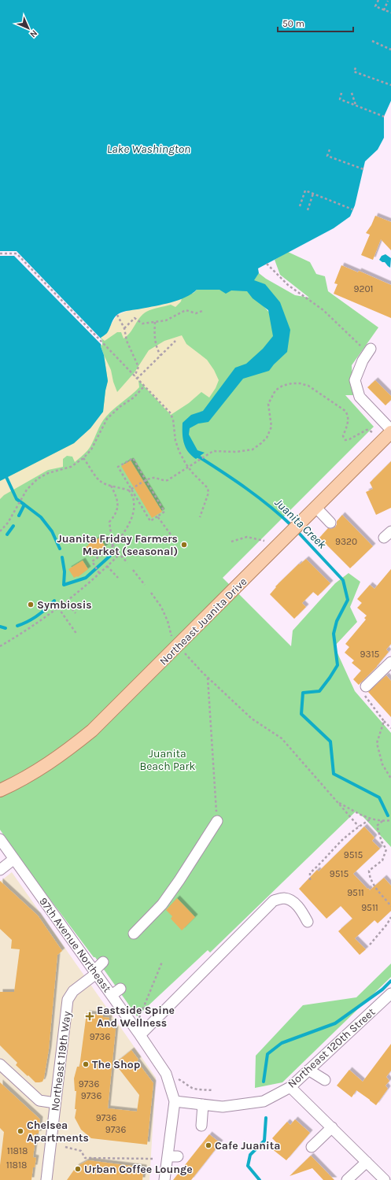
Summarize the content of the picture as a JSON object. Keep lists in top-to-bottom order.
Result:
{
  "streets": {
    "main road": ["Northeast Juanita Drive"],
    "street": ["97th Avenue Northeast", "Northeast 120th Street", "Northeast 119th Way"]
  },
  "crossings": [
    ["97th Avenue Northeast", "Northeast 120th Street"],
    ["97th Avenue Northeast", "Northeast 119th Way"]
  ],
  "water": ["Lake Washington", "Juanita Creek"],
  "parks": ["Juanita Beach Park"],
  "places": {
    "other": [
      "Juanita Friday Farmers Market (seasonal)",
      "Symbiosis",
      "The Shop",
      "Chelsea Apartments",
      "Cafe Juanita",
      "Urban Coffee Lounge"
    ],
    "health": ["Eastside Spine And Wellness"]
  },
  "house_numbers": [
    "9201",
    "9320",
    "9315",
    "9515",
    "9515",
    "9511",
    "9511",
    "9736",
    "9736",
    "9736",
    "9736",
    "9736",
    "11818",
    "11818"
  ],
  "scale_bar": "50 m",
  "north": "bottom right"
}
